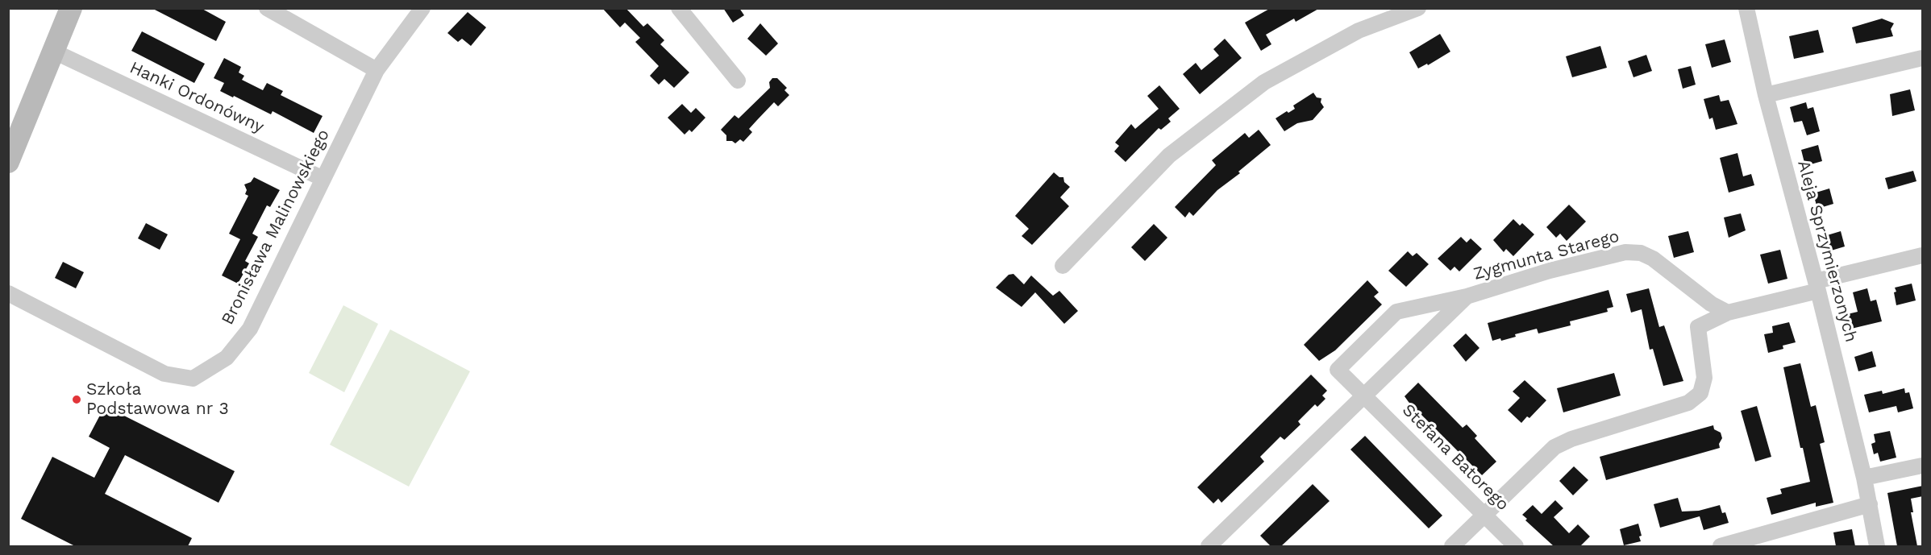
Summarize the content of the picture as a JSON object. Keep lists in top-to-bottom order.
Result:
{
  "streets": {
    "street": [
      "Hanki Ordonówny",
      "Bronisława Malinowskiego",
      "Aleja Sprzymierzonych",
      "Zygmunta Starego",
      "Stefana Batorego"
    ]
  },
  "crossings": [
    ["Hanki Ordonówny", "Bronisława Malinowskiego"],
    ["Zygmunta Starego", "Stefana Batorego"]
  ],
  "places": ["Szkoła Podstawowa nr 3"]
}
